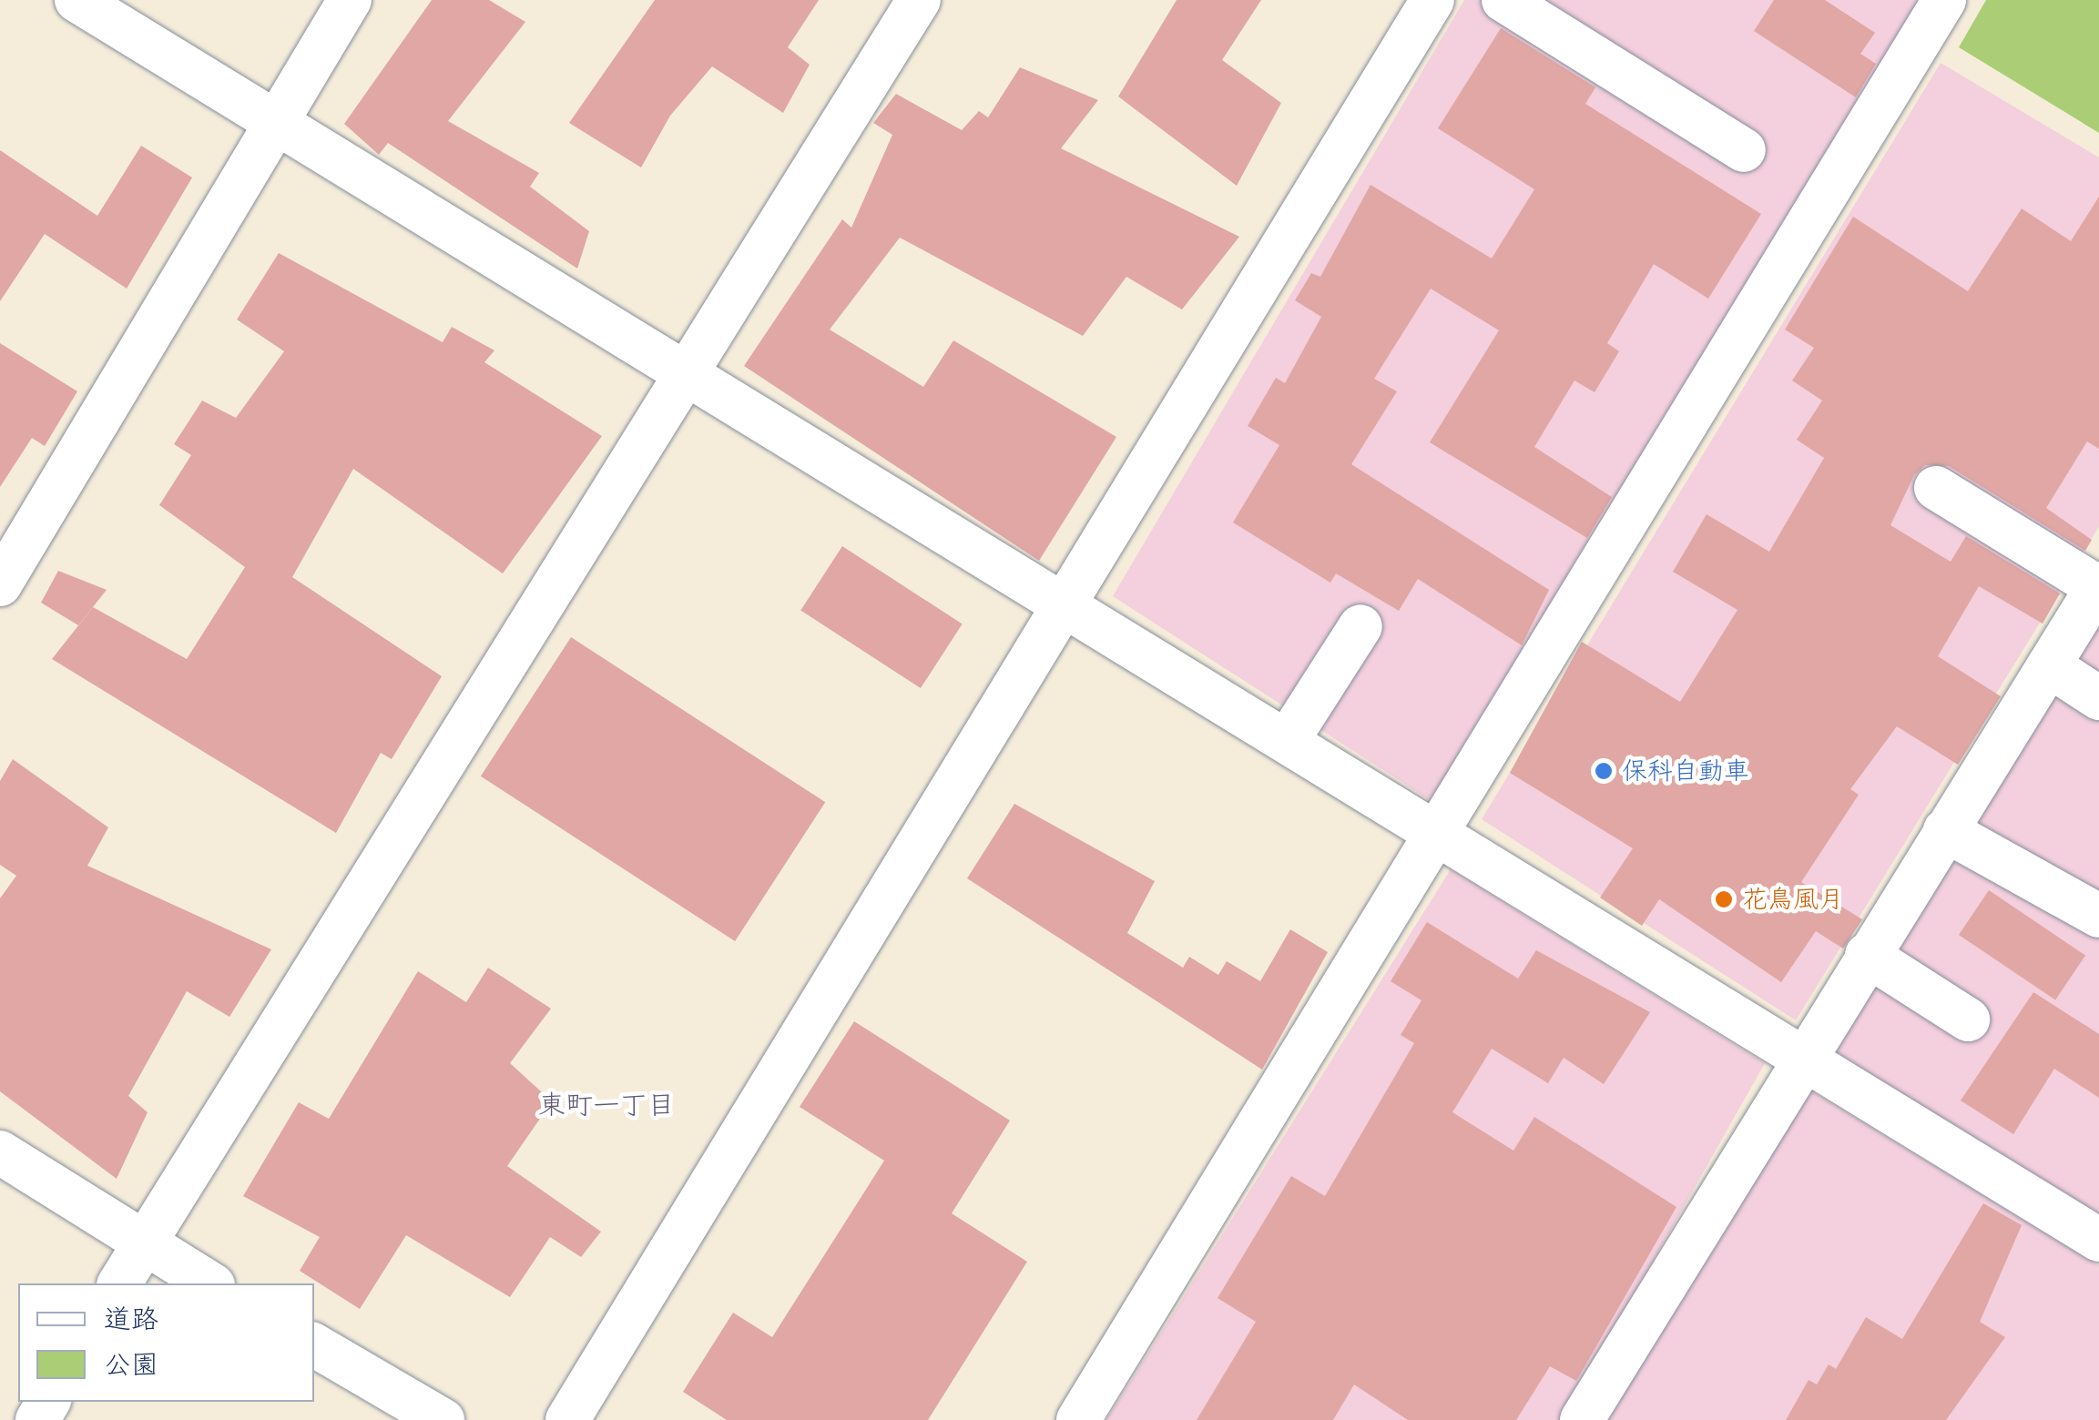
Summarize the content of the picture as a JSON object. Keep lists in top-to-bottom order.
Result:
{
  "districts": ["東町一丁目"],
  "places": ["保科自動車", "花鳥風月"],
  "legend": ["道路", "公園"]
}
